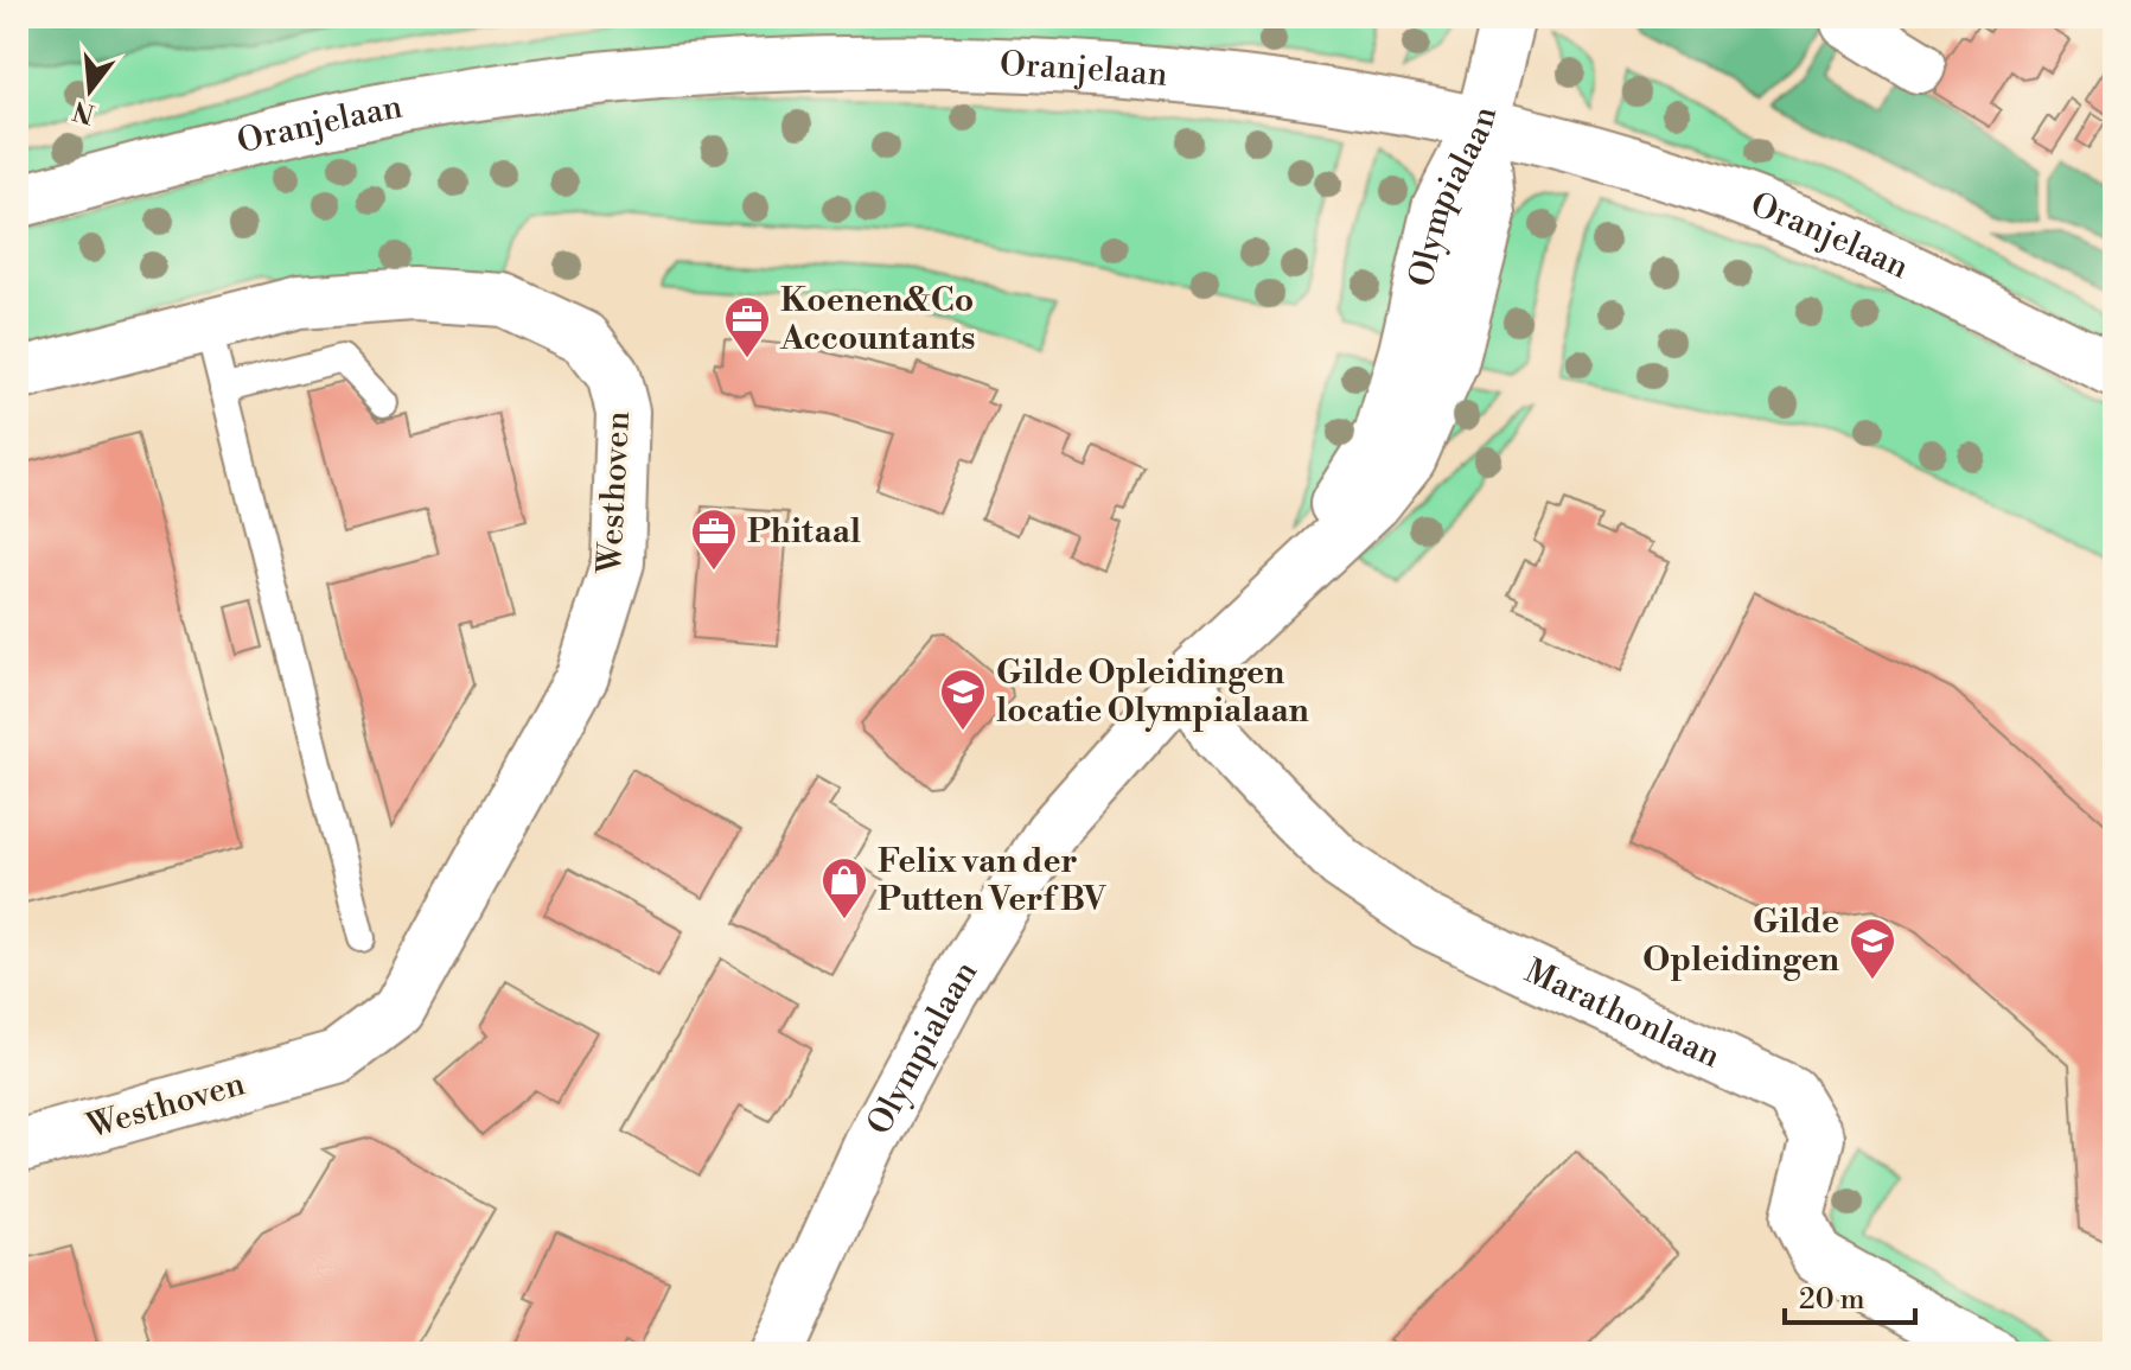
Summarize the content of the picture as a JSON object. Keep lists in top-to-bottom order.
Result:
{
  "streets": {
    "street": [
      "Oranjelaan",
      "Olympialaan",
      "Westhoven",
      "Marathonlaan"
    ]
  },
  "crossings": [
    ["Oranjelaan", "Olympialaan"],
    ["Olympialaan", "Marathonlaan"]
  ],
  "places": {
    "office": ["Koenen&Co Accountants", "Phitaal"],
    "school or university": ["Gilde Opleidingen locatie Olympialaan", "Gilde Opleidingen"],
    "shop": ["Felix van der Putten Verf BV"]
  },
  "scale_bar": "20 m",
  "north": "bottom"
}
